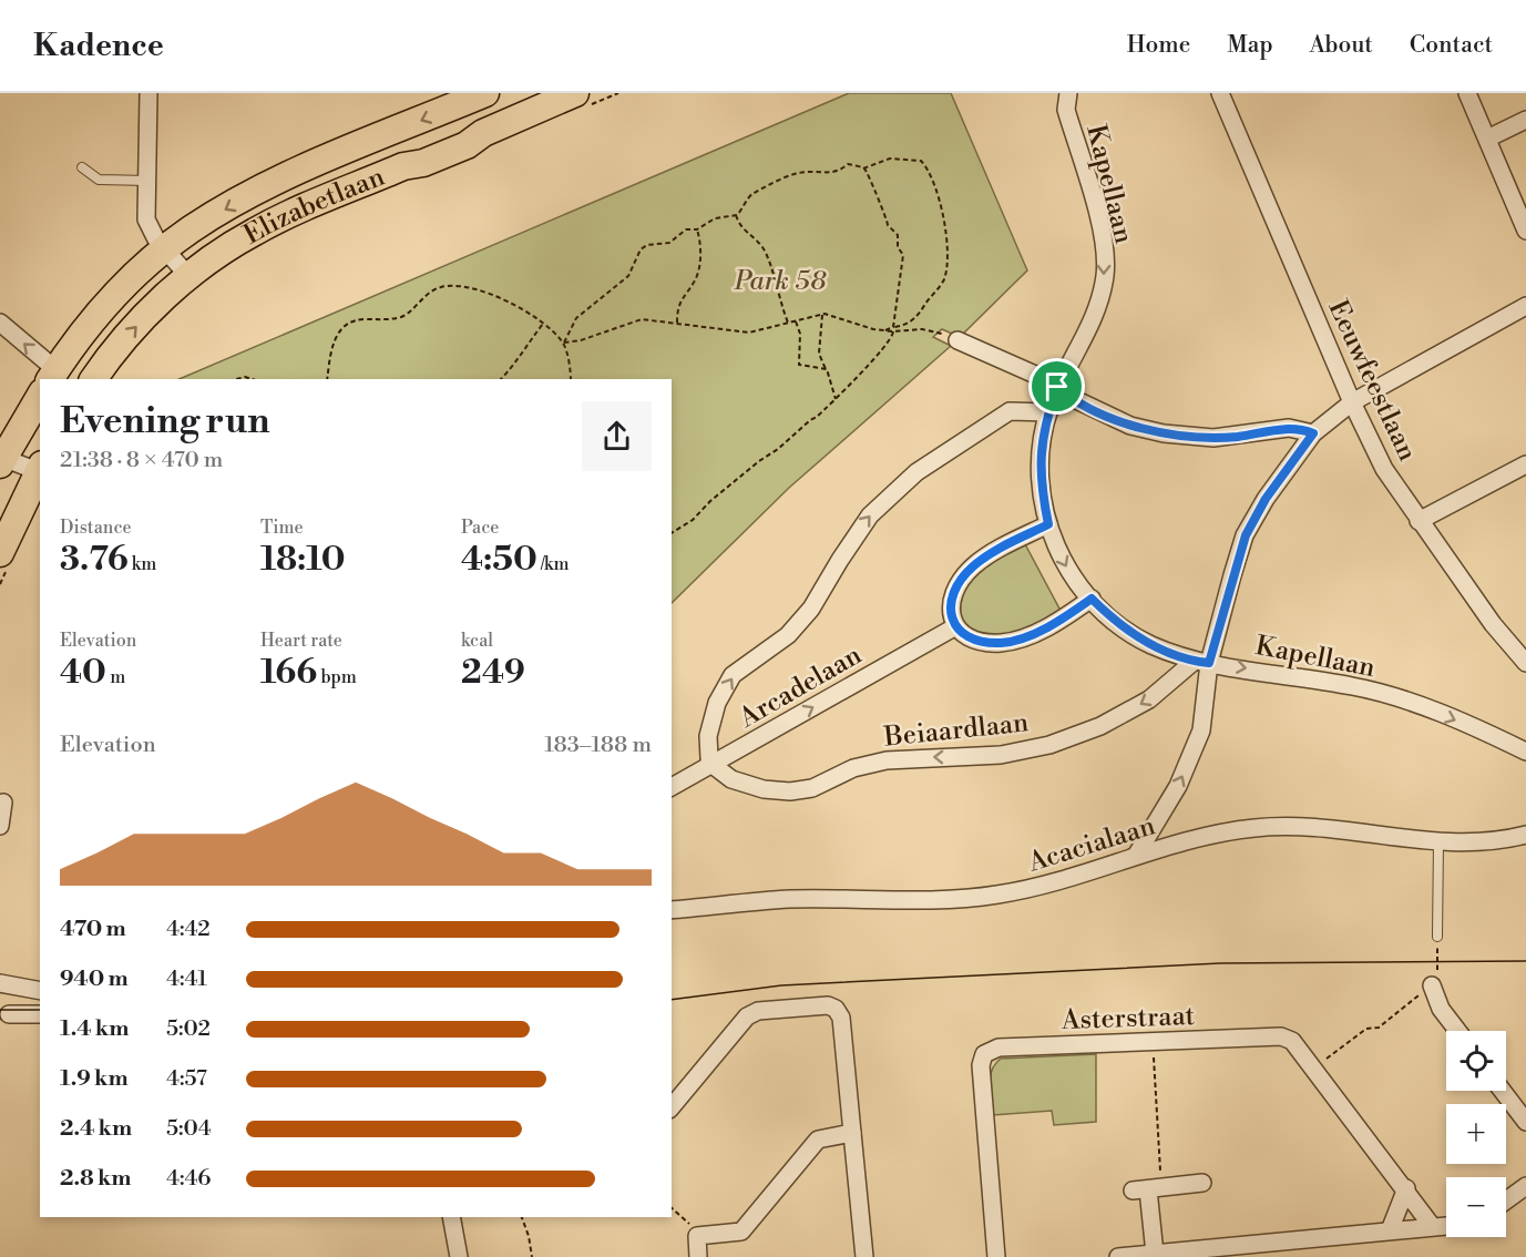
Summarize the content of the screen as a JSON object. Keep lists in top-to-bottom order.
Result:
{
  "streets": {
    "main road": ["Elizabetlaan"],
    "street": [
      "Kapellaan",
      "Eeuwfeestlaan",
      "Arcadelaan",
      "Beiaardlaan",
      "Acacialaan",
      "Asterstraat"
    ]
  },
  "crossings": [
    ["Kapellaan", "Beiaardlaan"],
    ["Arcadelaan", "Beiaardlaan"]
  ],
  "one_way": ["Arcadelaan", "Beiaardlaan"],
  "parks": ["Park 58"],
  "page": {
    "header": "Kadence",
    "nav": [
      "Home",
      "Map",
      "About",
      "Contact"
    ],
    "heading": ["Evening run", "21:38 · 8 × 470 m"],
    "stats": [
      ["Distance", "3.76 km"],
      ["Time", "18:10"],
      ["Pace", "4:50 /km"],
      ["Elevation", "40 m"],
      ["Heart rate", "166 bpm"],
      ["kcal", "249"]
    ],
    "chart": ["Elevation", "183–188 m"],
    "list": [
      {
        "name": "470 m",
        "note": "4:42"
      },
      {
        "name": "940 m",
        "note": "4:41"
      },
      {
        "name": "1.4 km",
        "note": "5:02"
      },
      {
        "name": "1.9 km",
        "note": "4:57"
      },
      {
        "name": "2.4 km",
        "note": "5:04"
      },
      {
        "name": "2.8 km",
        "note": "4:46"
      }
    ],
    "map_buttons": ["+", "−"]
  }
}
